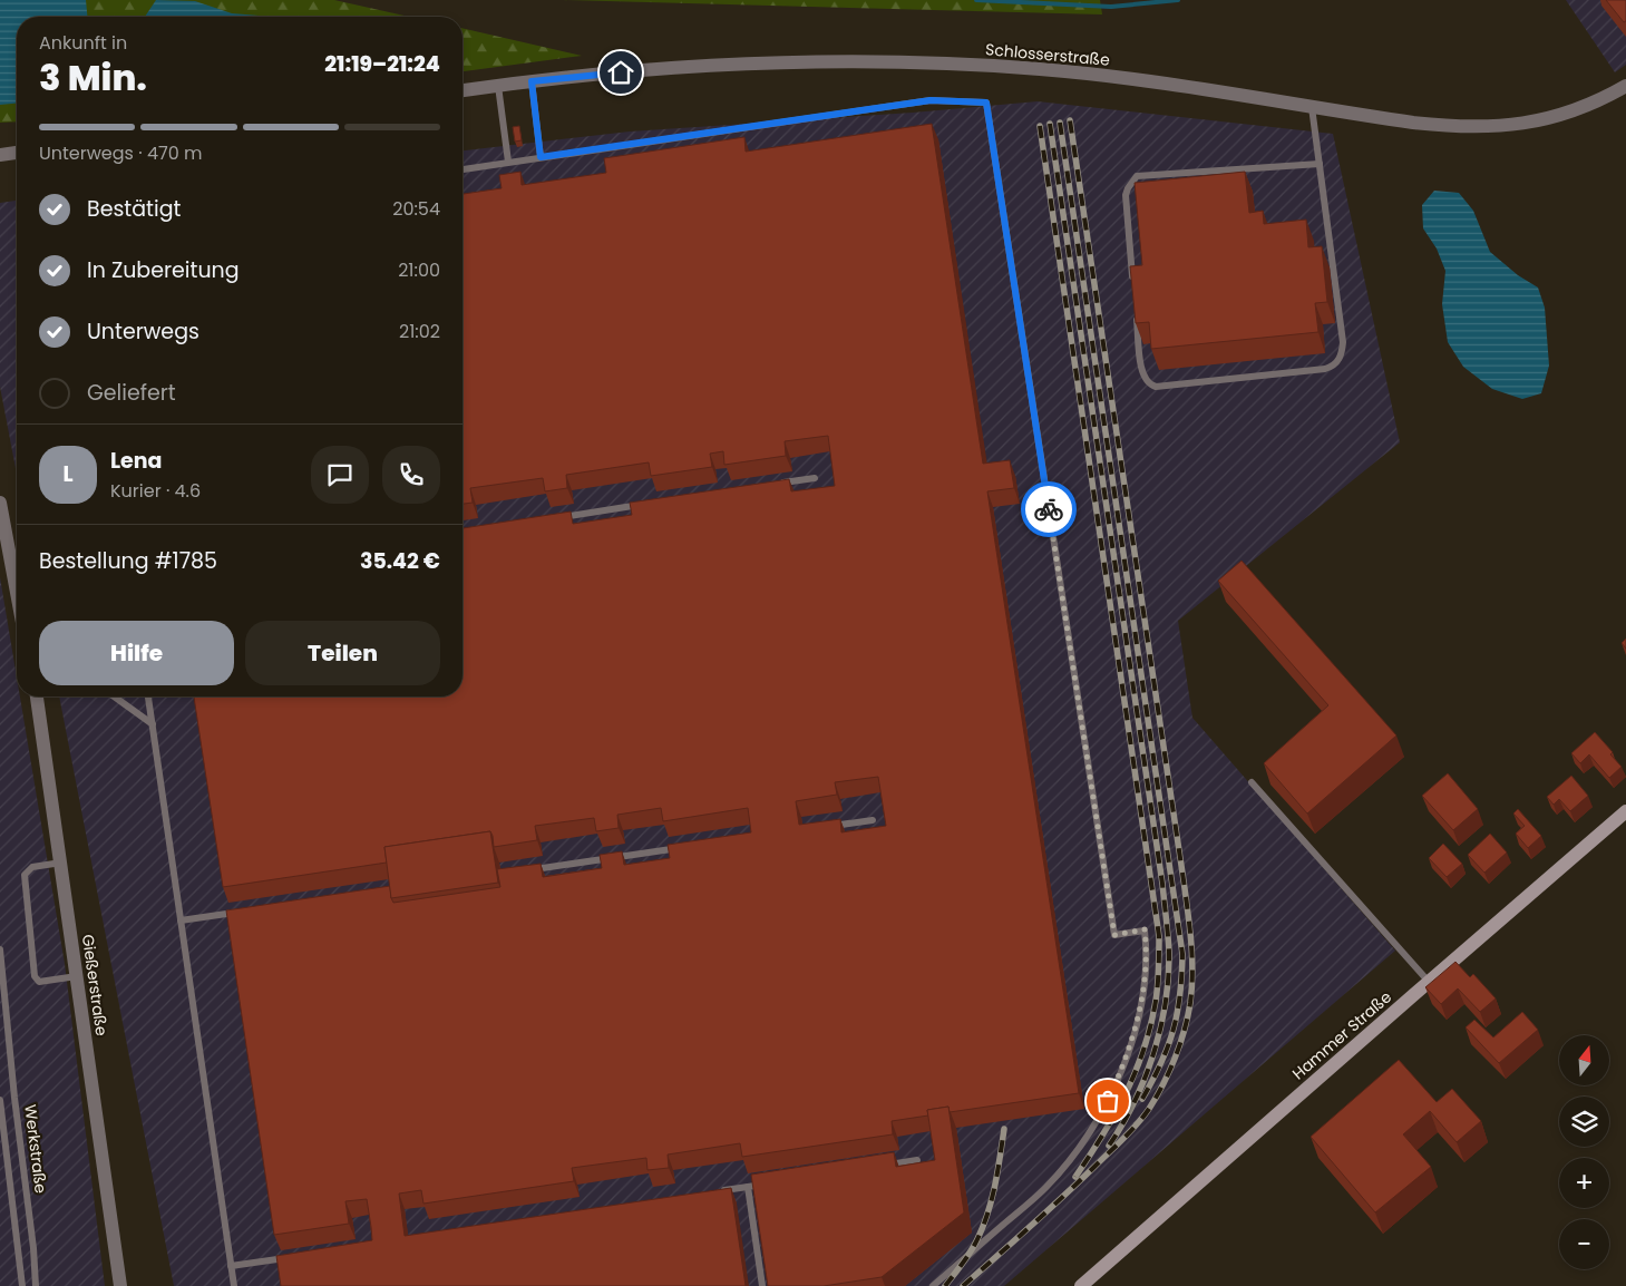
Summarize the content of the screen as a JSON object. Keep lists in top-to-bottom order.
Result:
{
  "streets": {
    "main road": ["Hammer Straße"],
    "street": ["Schlosserstraße", "Gießerstraße"],
    "lane": ["Werkstraße"]
  },
  "north": "top",
  "page": {
    "heading": ["3 Min.", "Ankunft in", "21:19–21:24"],
    "panel": [
      "Lena",
      "Kurier · 4.6",
      "Bestellung #1785",
      "35.42 €"
    ],
    "bar": "Unterwegs · 470 m",
    "list": [
      ["Bestätigt", "20:54"],
      ["In Zubereitung", "21:00"],
      ["Unterwegs", "21:02"],
      "Geliefert"
    ],
    "round": "L",
    "buttons": ["Hilfe", "Teilen"],
    "map_buttons": ["+", "−"]
  }
}
